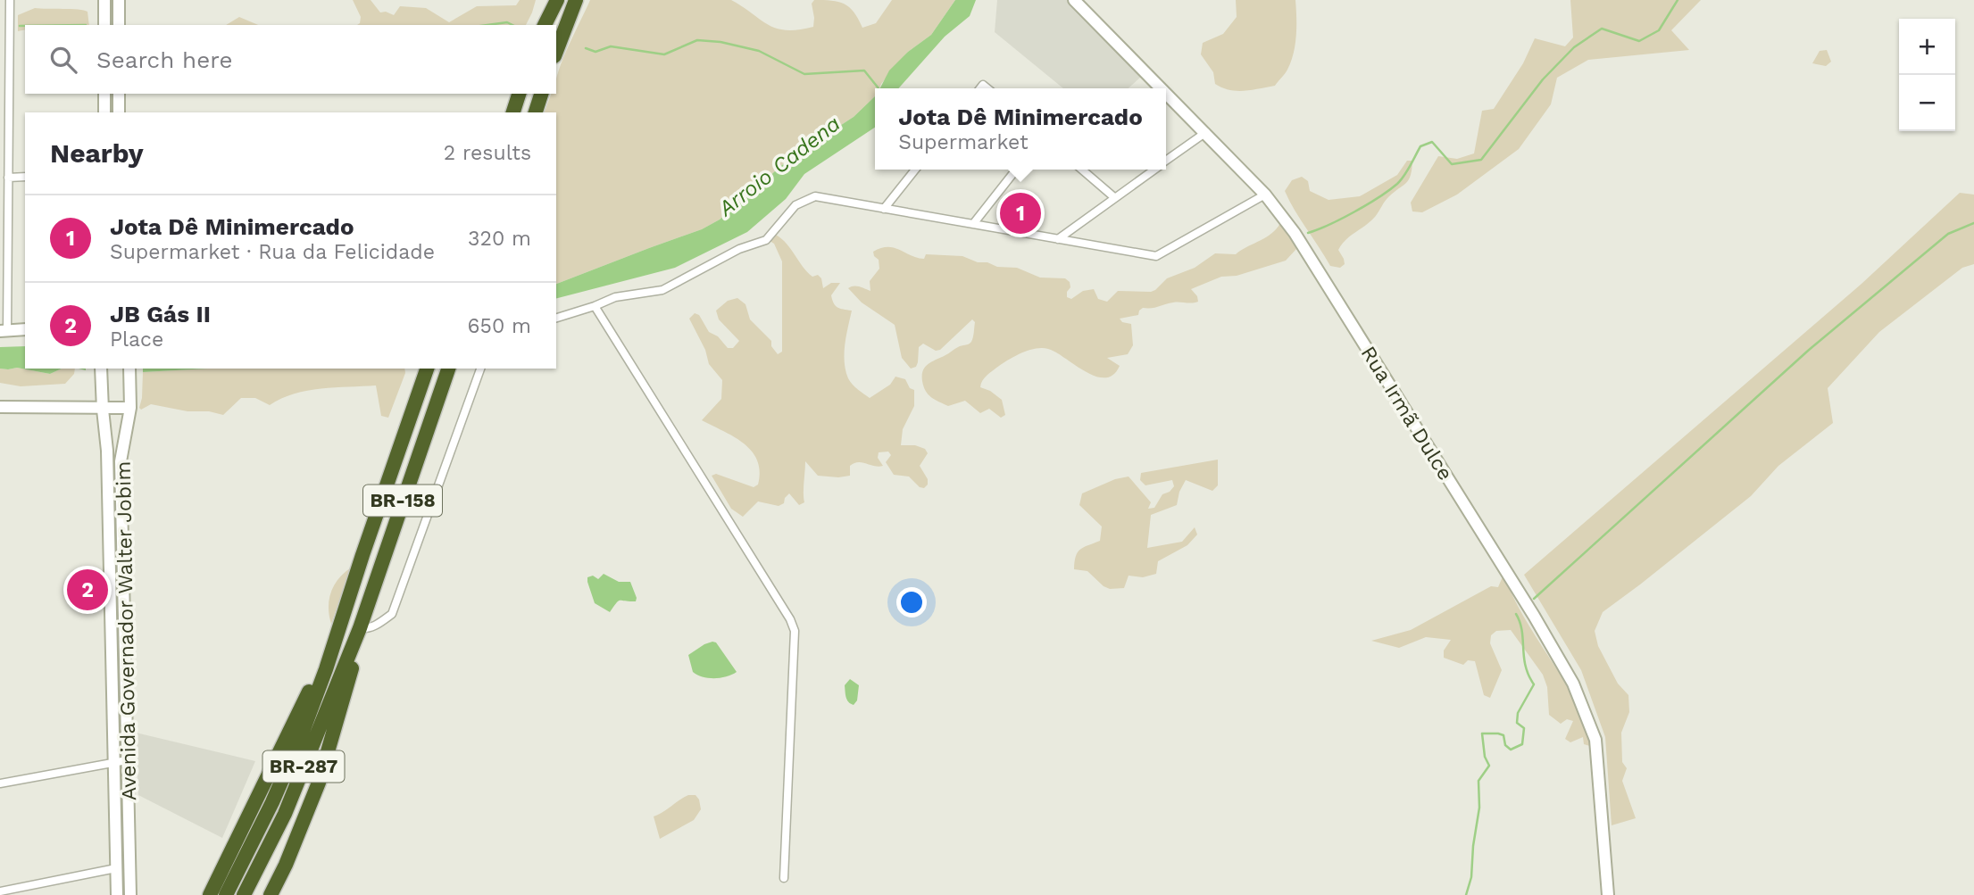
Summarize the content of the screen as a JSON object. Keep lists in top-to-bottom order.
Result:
{
  "streets": {
    "highway": ["BR-158", "BR-287"],
    "main road": ["Rua Irmã Dulce", "Avenida Governador Walter Jobim"]
  },
  "crossings": [
    ["BR-158", "BR-287"]
  ],
  "water": ["Arroio Cadena"],
  "page": {
    "map_buttons": ["+", "−"],
    "search": "Search here",
    "popup": ["Jota Dê Minimercado", "Supermarket"],
    "heading": ["Nearby", "2 results"],
    "pins": ["1", "2"],
    "list": [
      {
        "mark": "1",
        "name": "Jota Dê Minimercado",
        "note": "Supermarket · Rua da Felicidade",
        "value": "320 m"
      },
      {
        "mark": "2",
        "name": "JB Gás II",
        "note": "Place",
        "value": "650 m"
      }
    ]
  }
}
